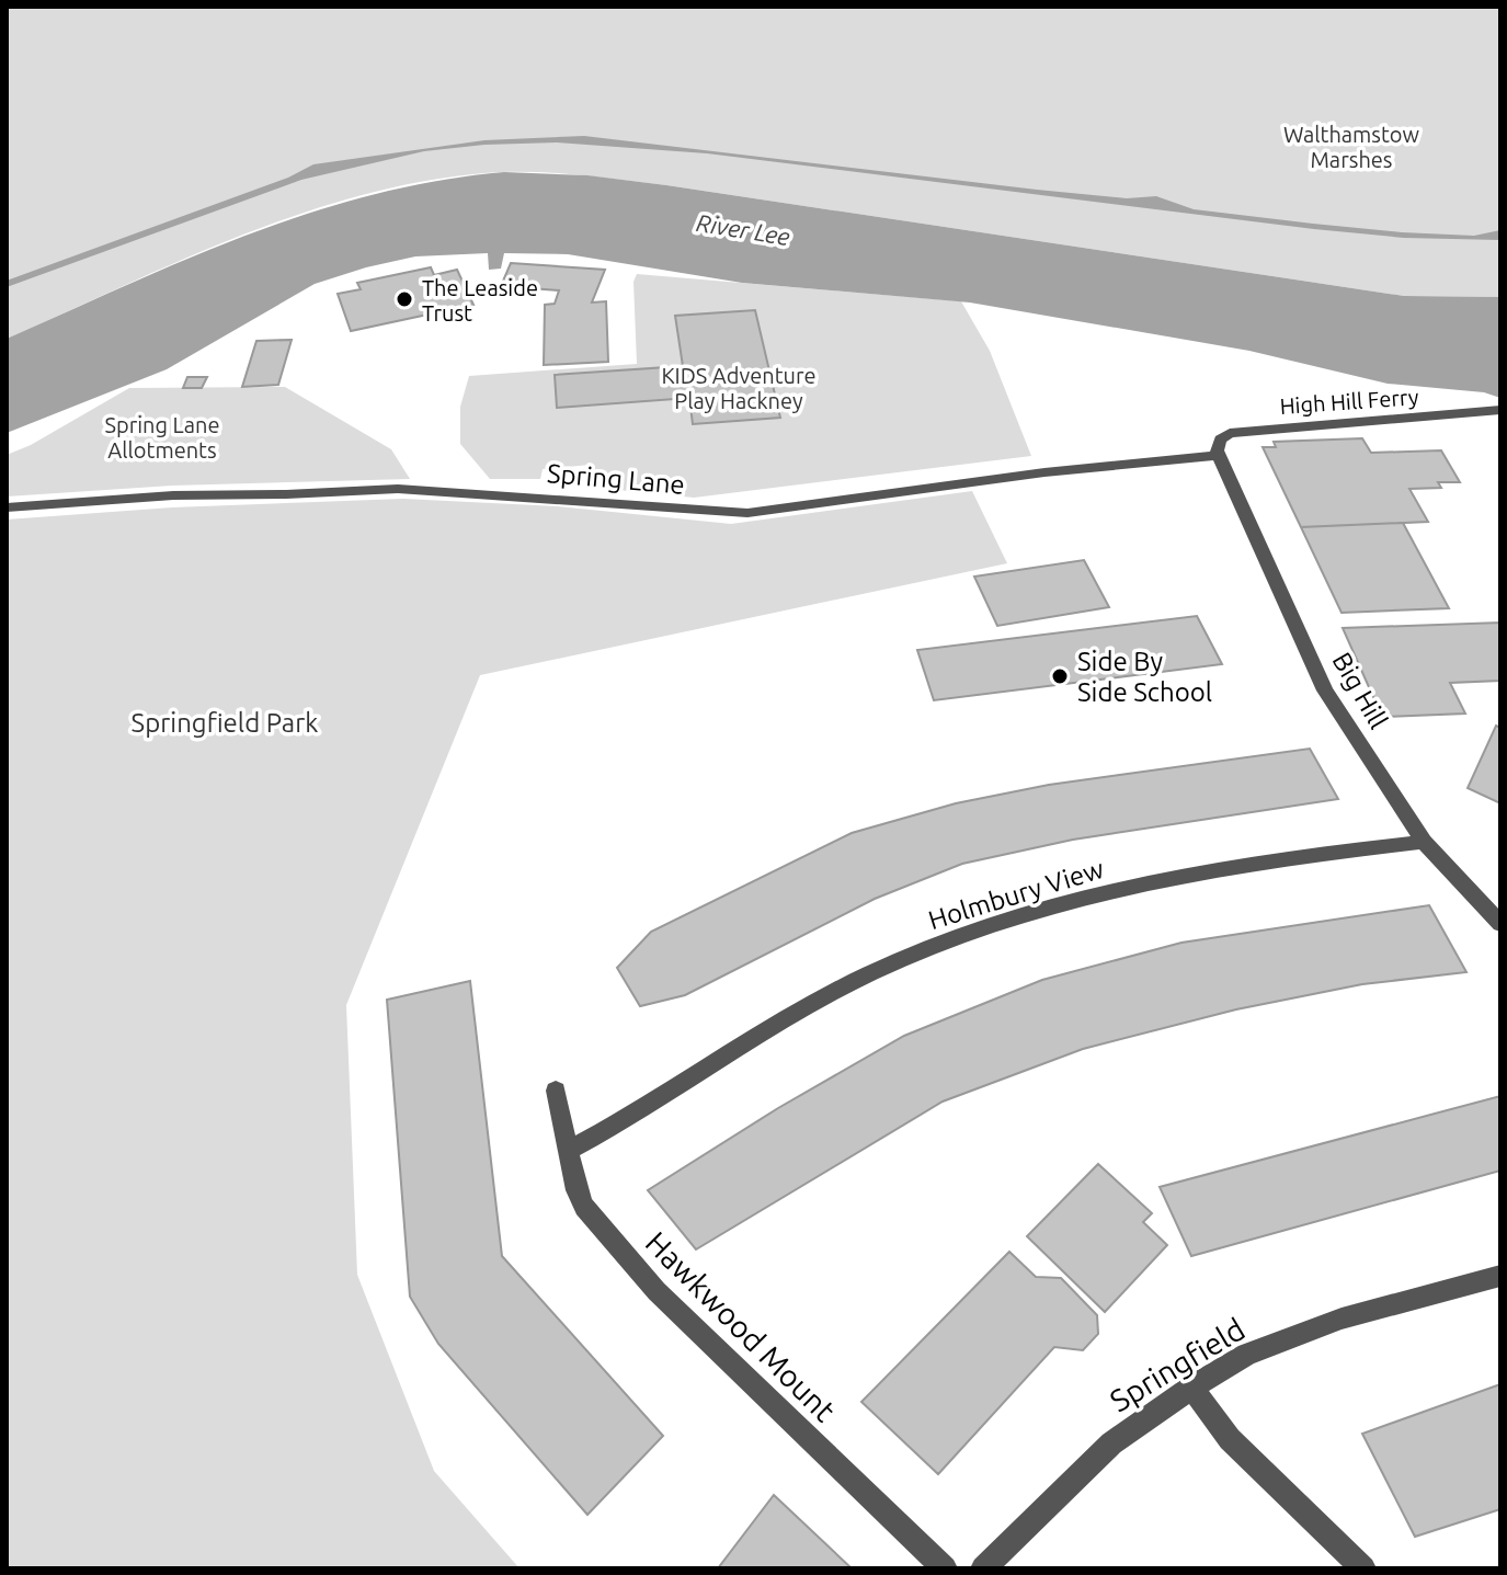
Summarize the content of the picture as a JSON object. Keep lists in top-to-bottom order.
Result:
{
  "streets": {
    "street": [
      "High Hill Ferry",
      "Spring Lane",
      "Big Hill",
      "Holmbury View",
      "Hawkwood Mount",
      "Springfield"
    ]
  },
  "crossings": [
    ["High Hill Ferry", "Spring Lane"],
    ["High Hill Ferry", "Big Hill"],
    ["Spring Lane", "Big Hill"],
    ["Big Hill", "Holmbury View"],
    ["Holmbury View", "Hawkwood Mount"]
  ],
  "water": ["River Lee"],
  "parks": [
    "Walthamstow Marshes",
    "KIDS Adventure Play Hackney",
    "Spring Lane Allotments",
    "Springfield Park"
  ],
  "places": ["The Leaside Trust", "Side By Side School"]
}
